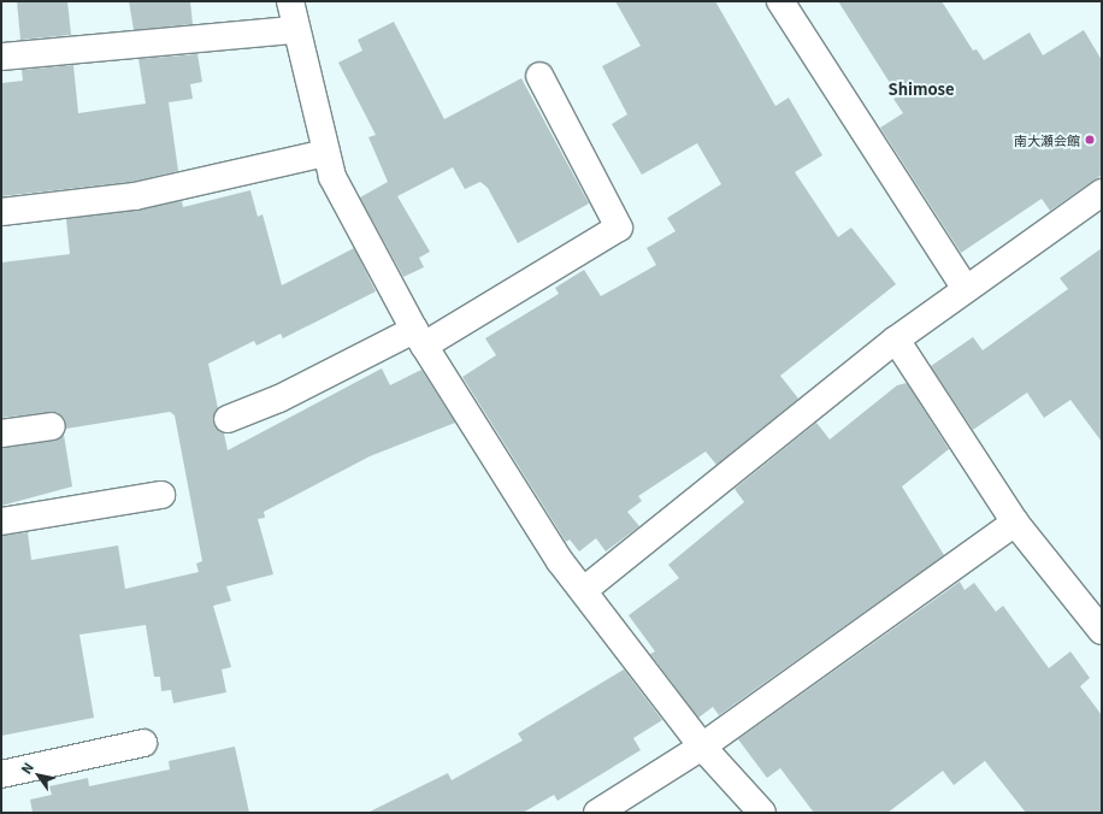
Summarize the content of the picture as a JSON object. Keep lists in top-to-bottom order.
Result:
{
  "districts": ["Shimose"],
  "places": ["南大瀬会館"],
  "north": "top left"
}
